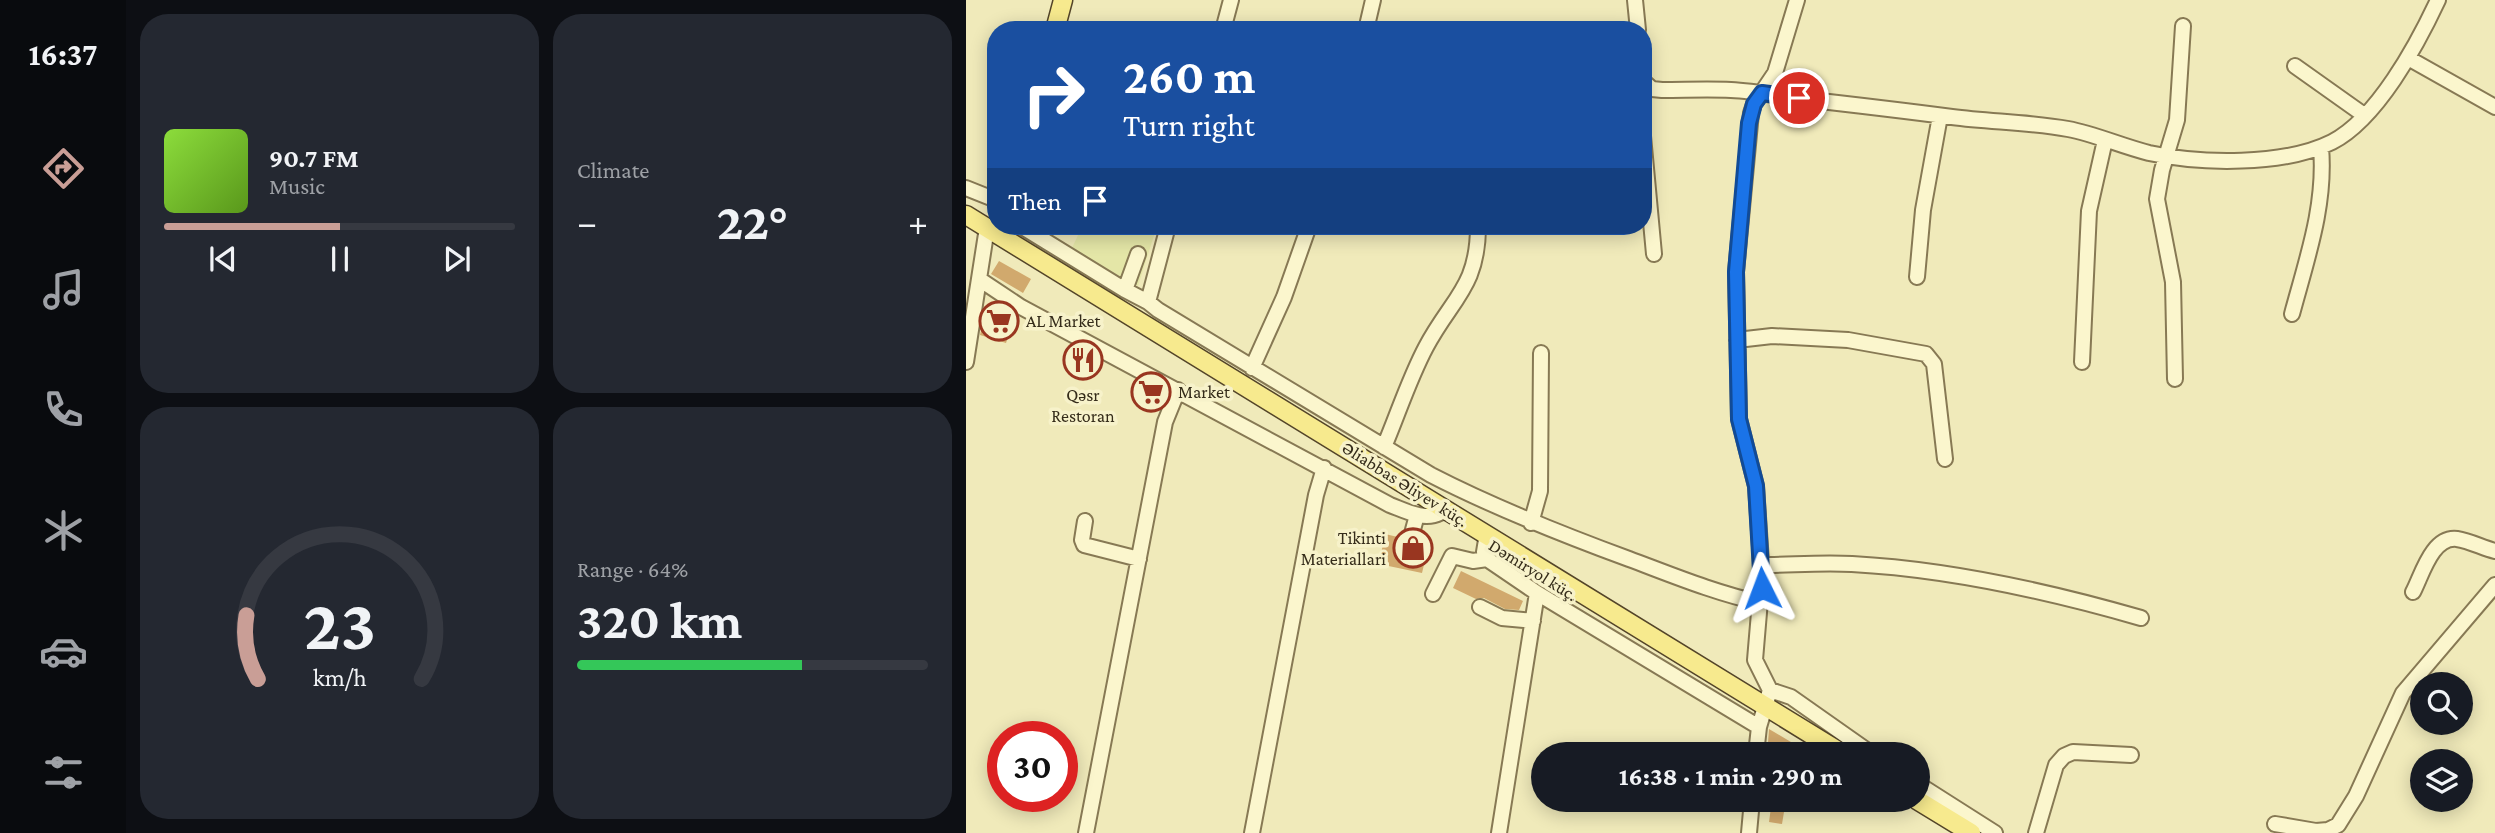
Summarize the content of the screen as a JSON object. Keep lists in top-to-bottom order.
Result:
{
  "streets": {
    "main road": ["Əliabbas Əliyev küç.", "Dəmiryol küç."]
  },
  "crossings": [
    ["Əliabbas Əliyev küç.", "Dəmiryol küç."]
  ],
  "places": {
    "supermarket": ["AL Market", "Market"],
    "restaurant": ["Qəsr Restoran"],
    "shop": ["Tikinti Materiallari"]
  },
  "page": {
    "tabs": "16:37",
    "tile": [
      "Climate",
      ["Range · 64%", "320 km"]
    ],
    "turn": ["260 m", "Turn right"],
    "song": ["90.7 FM", "Music"],
    "then": "Then",
    "heat": ["−", "22°", "+"],
    "limit": "30",
    "trip": "16:38 · 1 min · 290 m",
    "gauge": ["23", "km/h"]
  }
}
